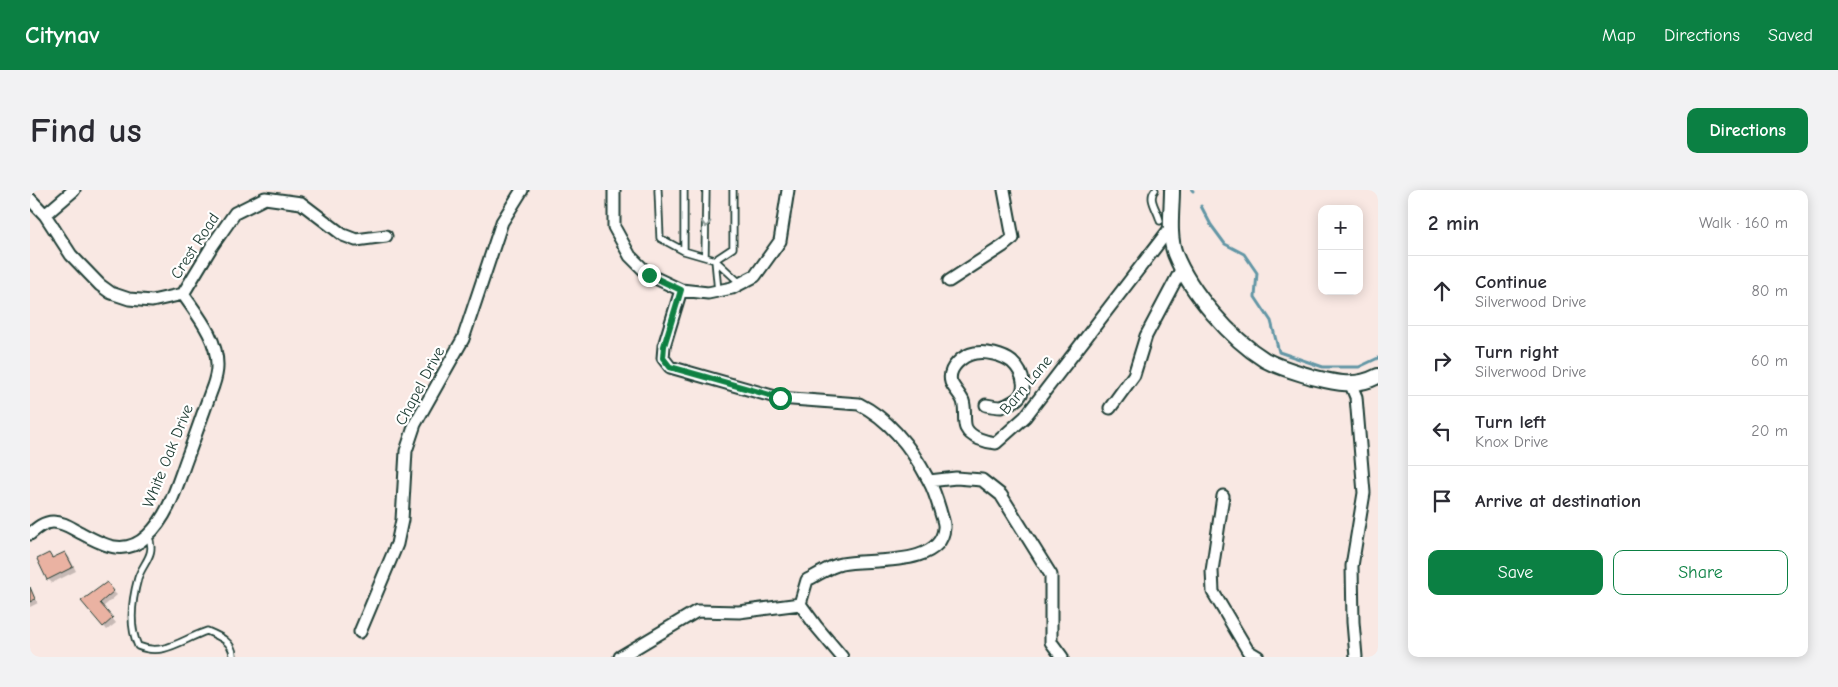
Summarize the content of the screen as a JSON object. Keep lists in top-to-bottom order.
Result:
{
  "streets": {
    "street": [
      "Crest Road",
      "Barn Lane",
      "Chapel Drive",
      "White Oak Drive"
    ]
  },
  "crossings": [
    ["Crest Road", "White Oak Drive"]
  ],
  "page": {
    "header": "Citynav",
    "nav": ["Map", "Directions", "Saved"],
    "buttons": [
      "Directions",
      ["Save", "Share"]
    ],
    "title": "Find us",
    "heading": ["2 min", "Walk · 160 m"],
    "map_buttons": ["+", "−"],
    "list": [
      ["Continue", "Silverwood Drive", "80 m"],
      ["Turn right", "Silverwood Drive", "60 m"],
      ["Turn left", "Knox Drive", "20 m"],
      "Arrive at destination"
    ]
  }
}
